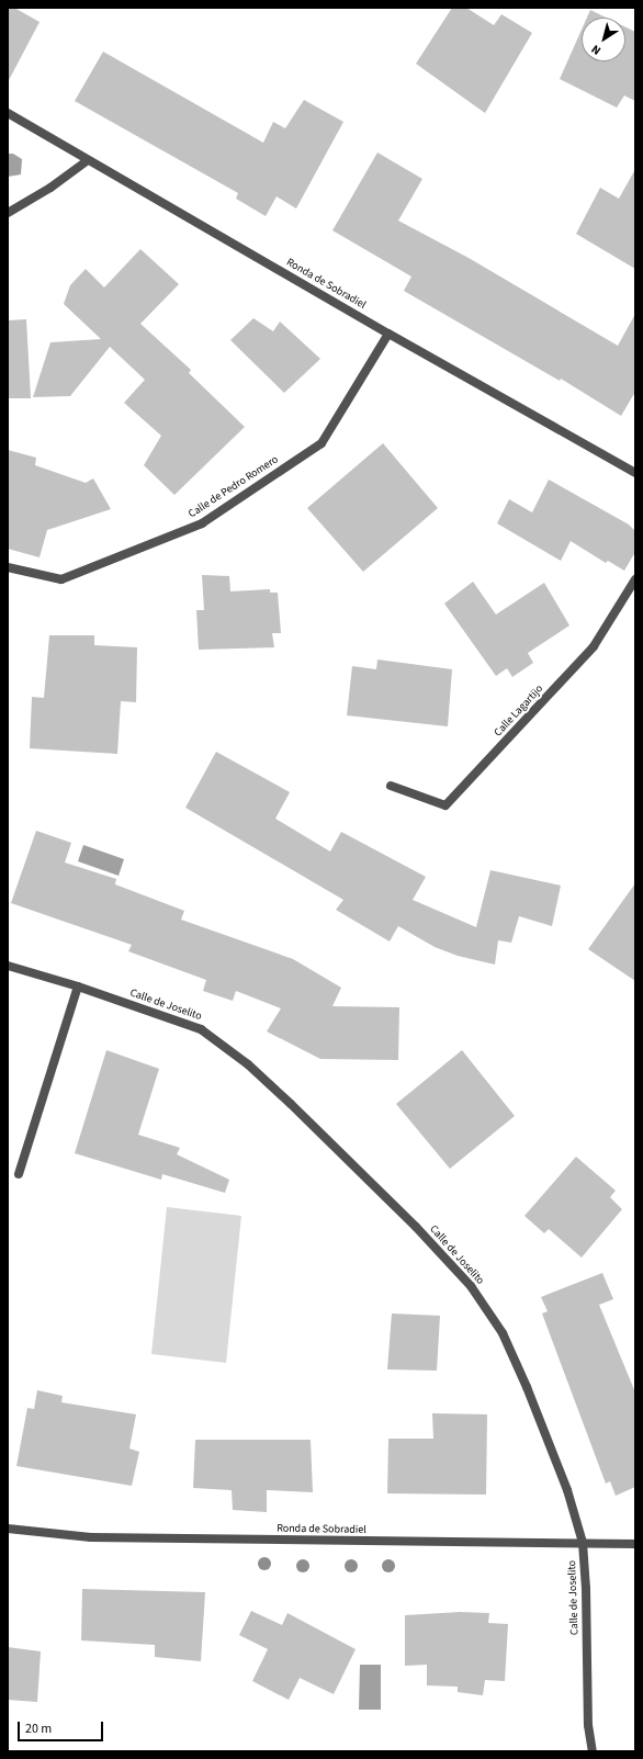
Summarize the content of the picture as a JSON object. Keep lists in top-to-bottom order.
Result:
{
  "streets": {
    "street": [
      "Ronda de Sobradiel",
      "Calle de Pedro Romero",
      "Calle Lagartijo",
      "Calle de Joselito"
    ]
  },
  "crossings": [
    ["Ronda de Sobradiel", "Calle de Pedro Romero"],
    ["Ronda de Sobradiel", "Calle de Joselito"]
  ],
  "scale_bar": "20 m",
  "north": "bottom left"
}
